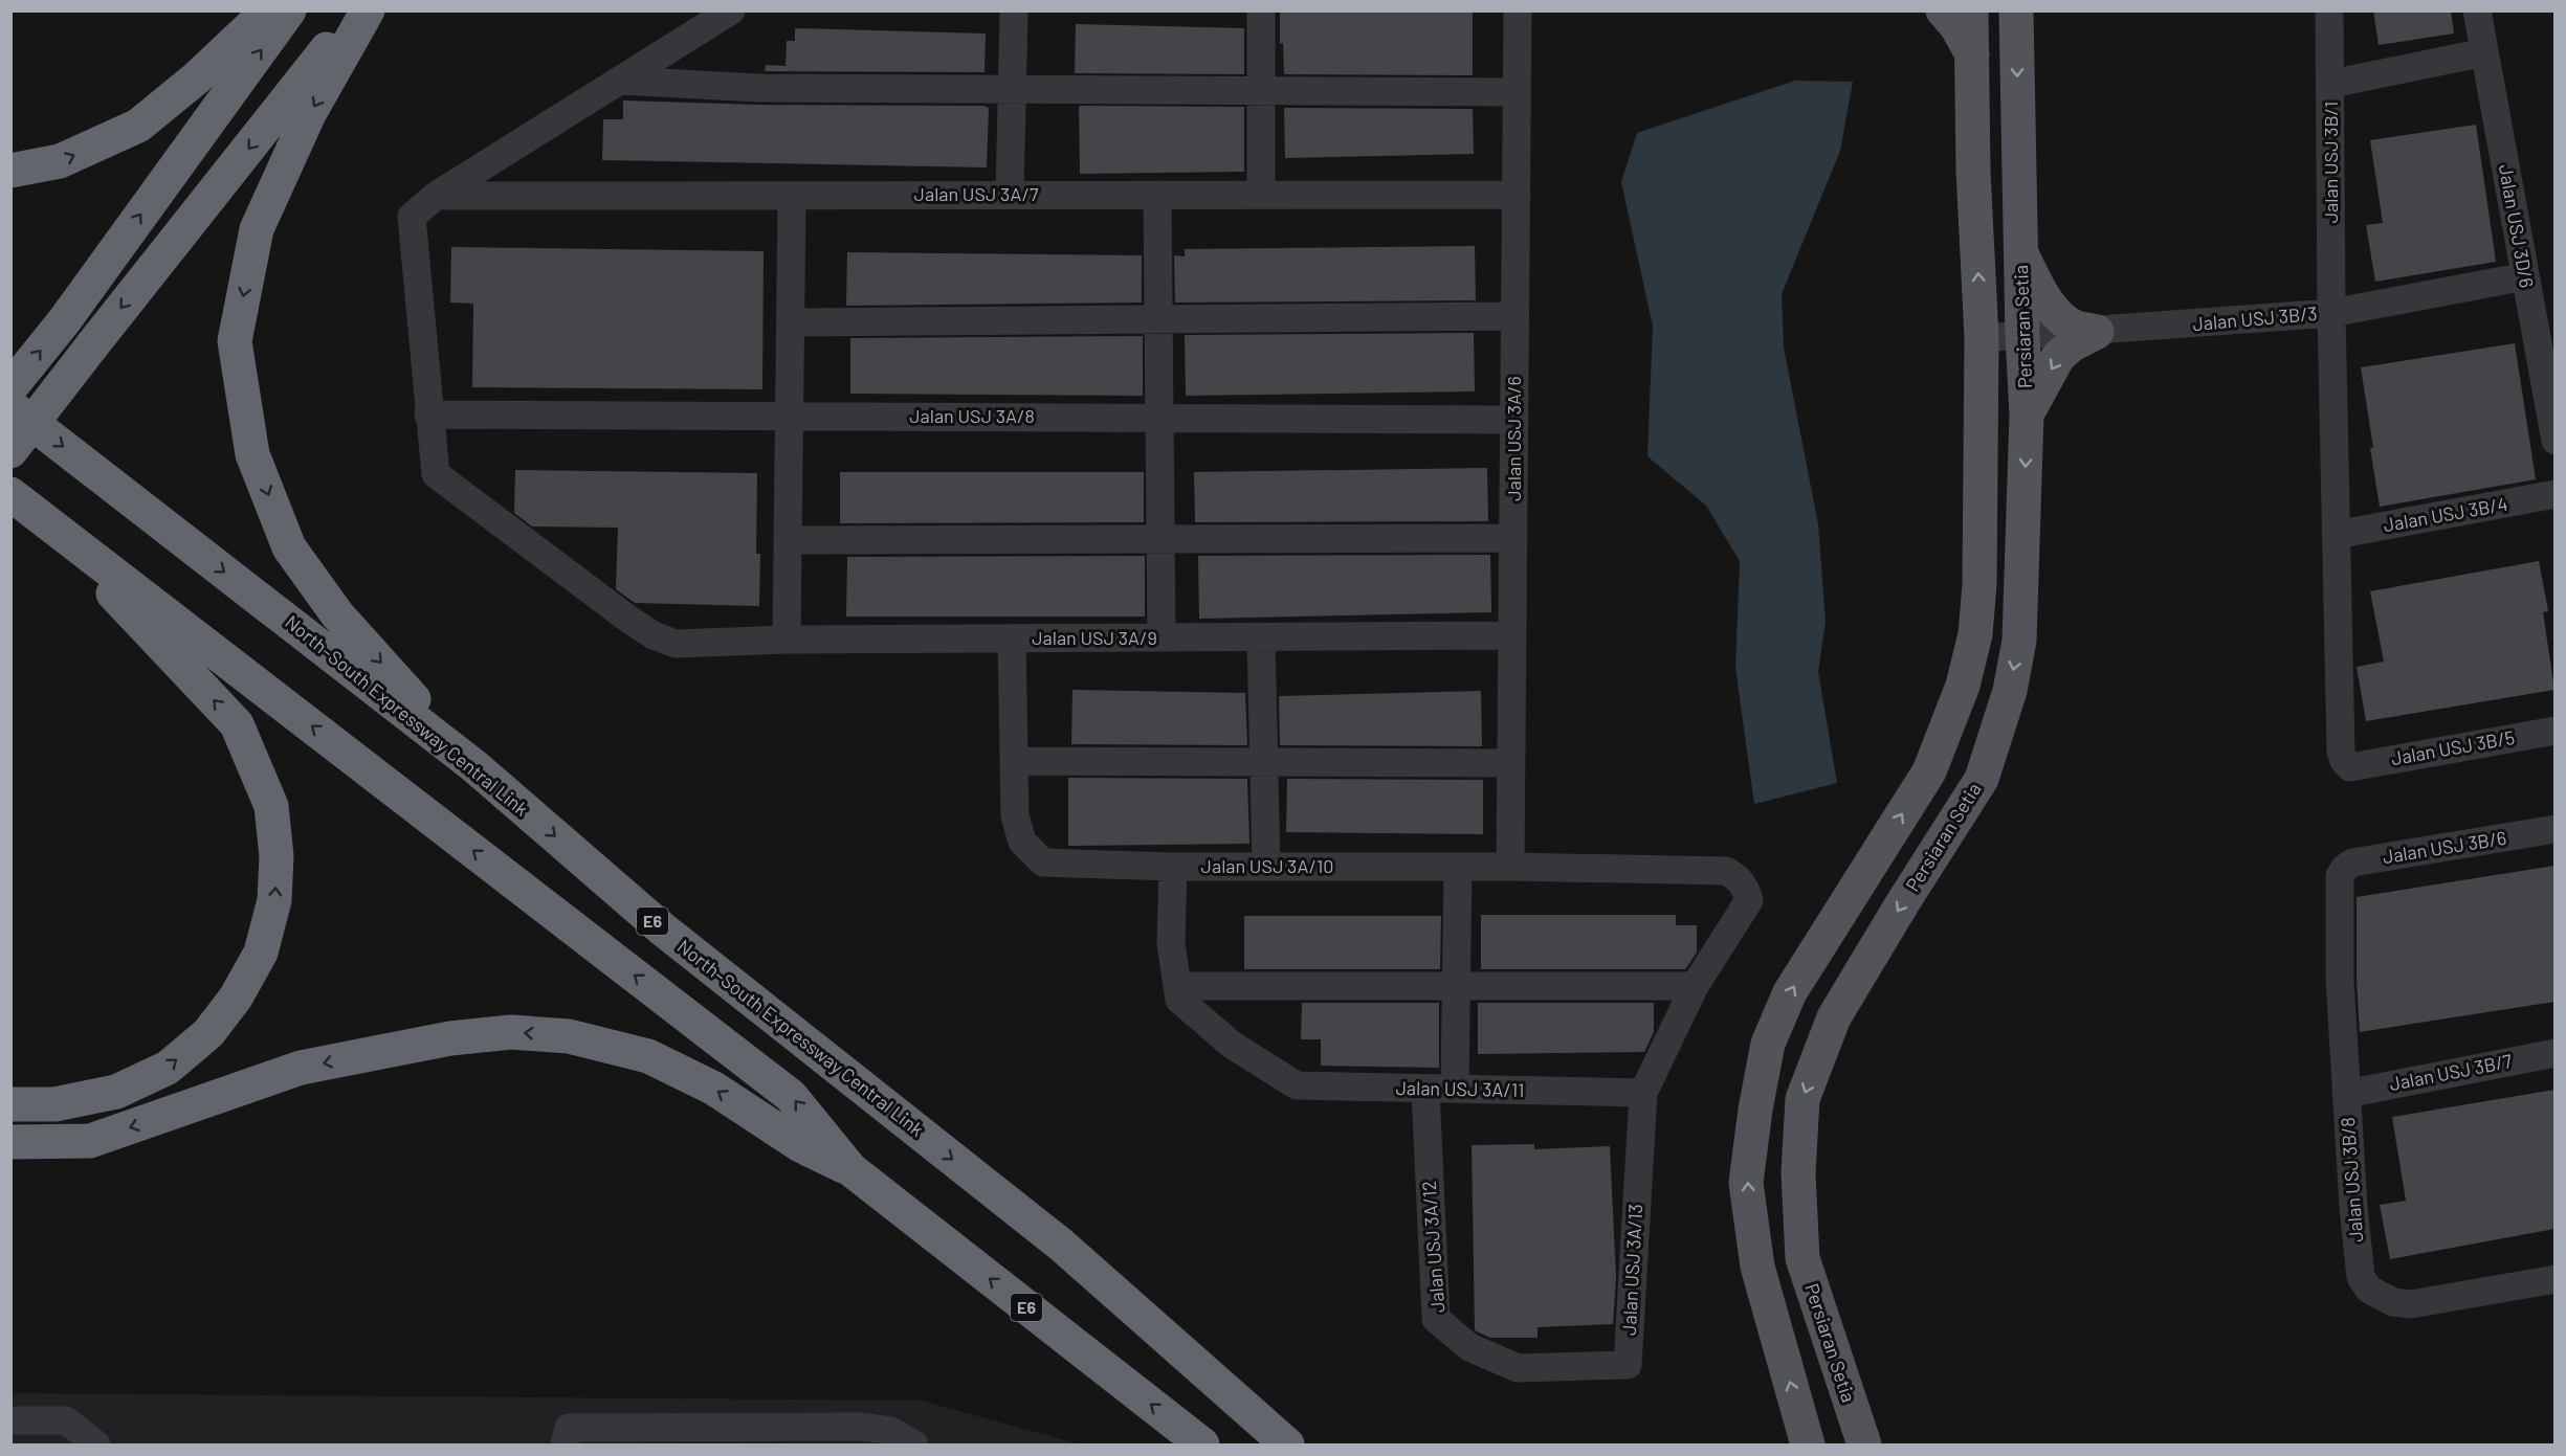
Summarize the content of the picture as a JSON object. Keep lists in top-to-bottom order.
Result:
{
  "streets": {
    "highway": ["North–South Expressway Central Link", "E6"],
    "main road": ["Persiaran Setia"],
    "street": [
      "Jalan USJ 3B/1",
      "Jalan USJ 3A/7",
      "Jalan USJ 3D/6",
      "Jalan USJ 3B/3",
      "Jalan USJ 3A/8",
      "Jalan USJ 3A/6",
      "Jalan USJ 3B/4",
      "Jalan USJ 3A/9",
      "Jalan USJ 3B/5",
      "Jalan USJ 3B/6",
      "Jalan USJ 3A/10",
      "Jalan USJ 3B/7",
      "Jalan USJ 3A/11",
      "Jalan USJ 3B/8",
      "Jalan USJ 3A/12",
      "Jalan USJ 3A/13"
    ]
  },
  "crossings": [
    ["Jalan USJ 3B/1", "Jalan USJ 3B/3"],
    ["Jalan USJ 3B/1", "Jalan USJ 3B/4"],
    ["Jalan USJ 3B/1", "Jalan USJ 3B/5"],
    ["Jalan USJ 3A/7", "Jalan USJ 3A/6"],
    ["Jalan USJ 3D/6", "Jalan USJ 3B/3"],
    ["Jalan USJ 3B/3", "Persiaran Setia"],
    ["Jalan USJ 3A/8", "Jalan USJ 3A/6"],
    ["Jalan USJ 3A/8", "Jalan USJ 3A/9"],
    ["Jalan USJ 3A/6", "Jalan USJ 3A/9"],
    ["Jalan USJ 3A/6", "Jalan USJ 3A/10"],
    ["Jalan USJ 3A/9", "Jalan USJ 3A/10"],
    ["Jalan USJ 3B/6", "Jalan USJ 3B/8"],
    ["Jalan USJ 3A/10", "Jalan USJ 3A/11"],
    ["Jalan USJ 3B/7", "Jalan USJ 3B/8"],
    ["Jalan USJ 3A/11", "Jalan USJ 3A/12"],
    ["Jalan USJ 3A/11", "Jalan USJ 3A/13"],
    ["Jalan USJ 3A/12", "Jalan USJ 3A/13"]
  ]
}
